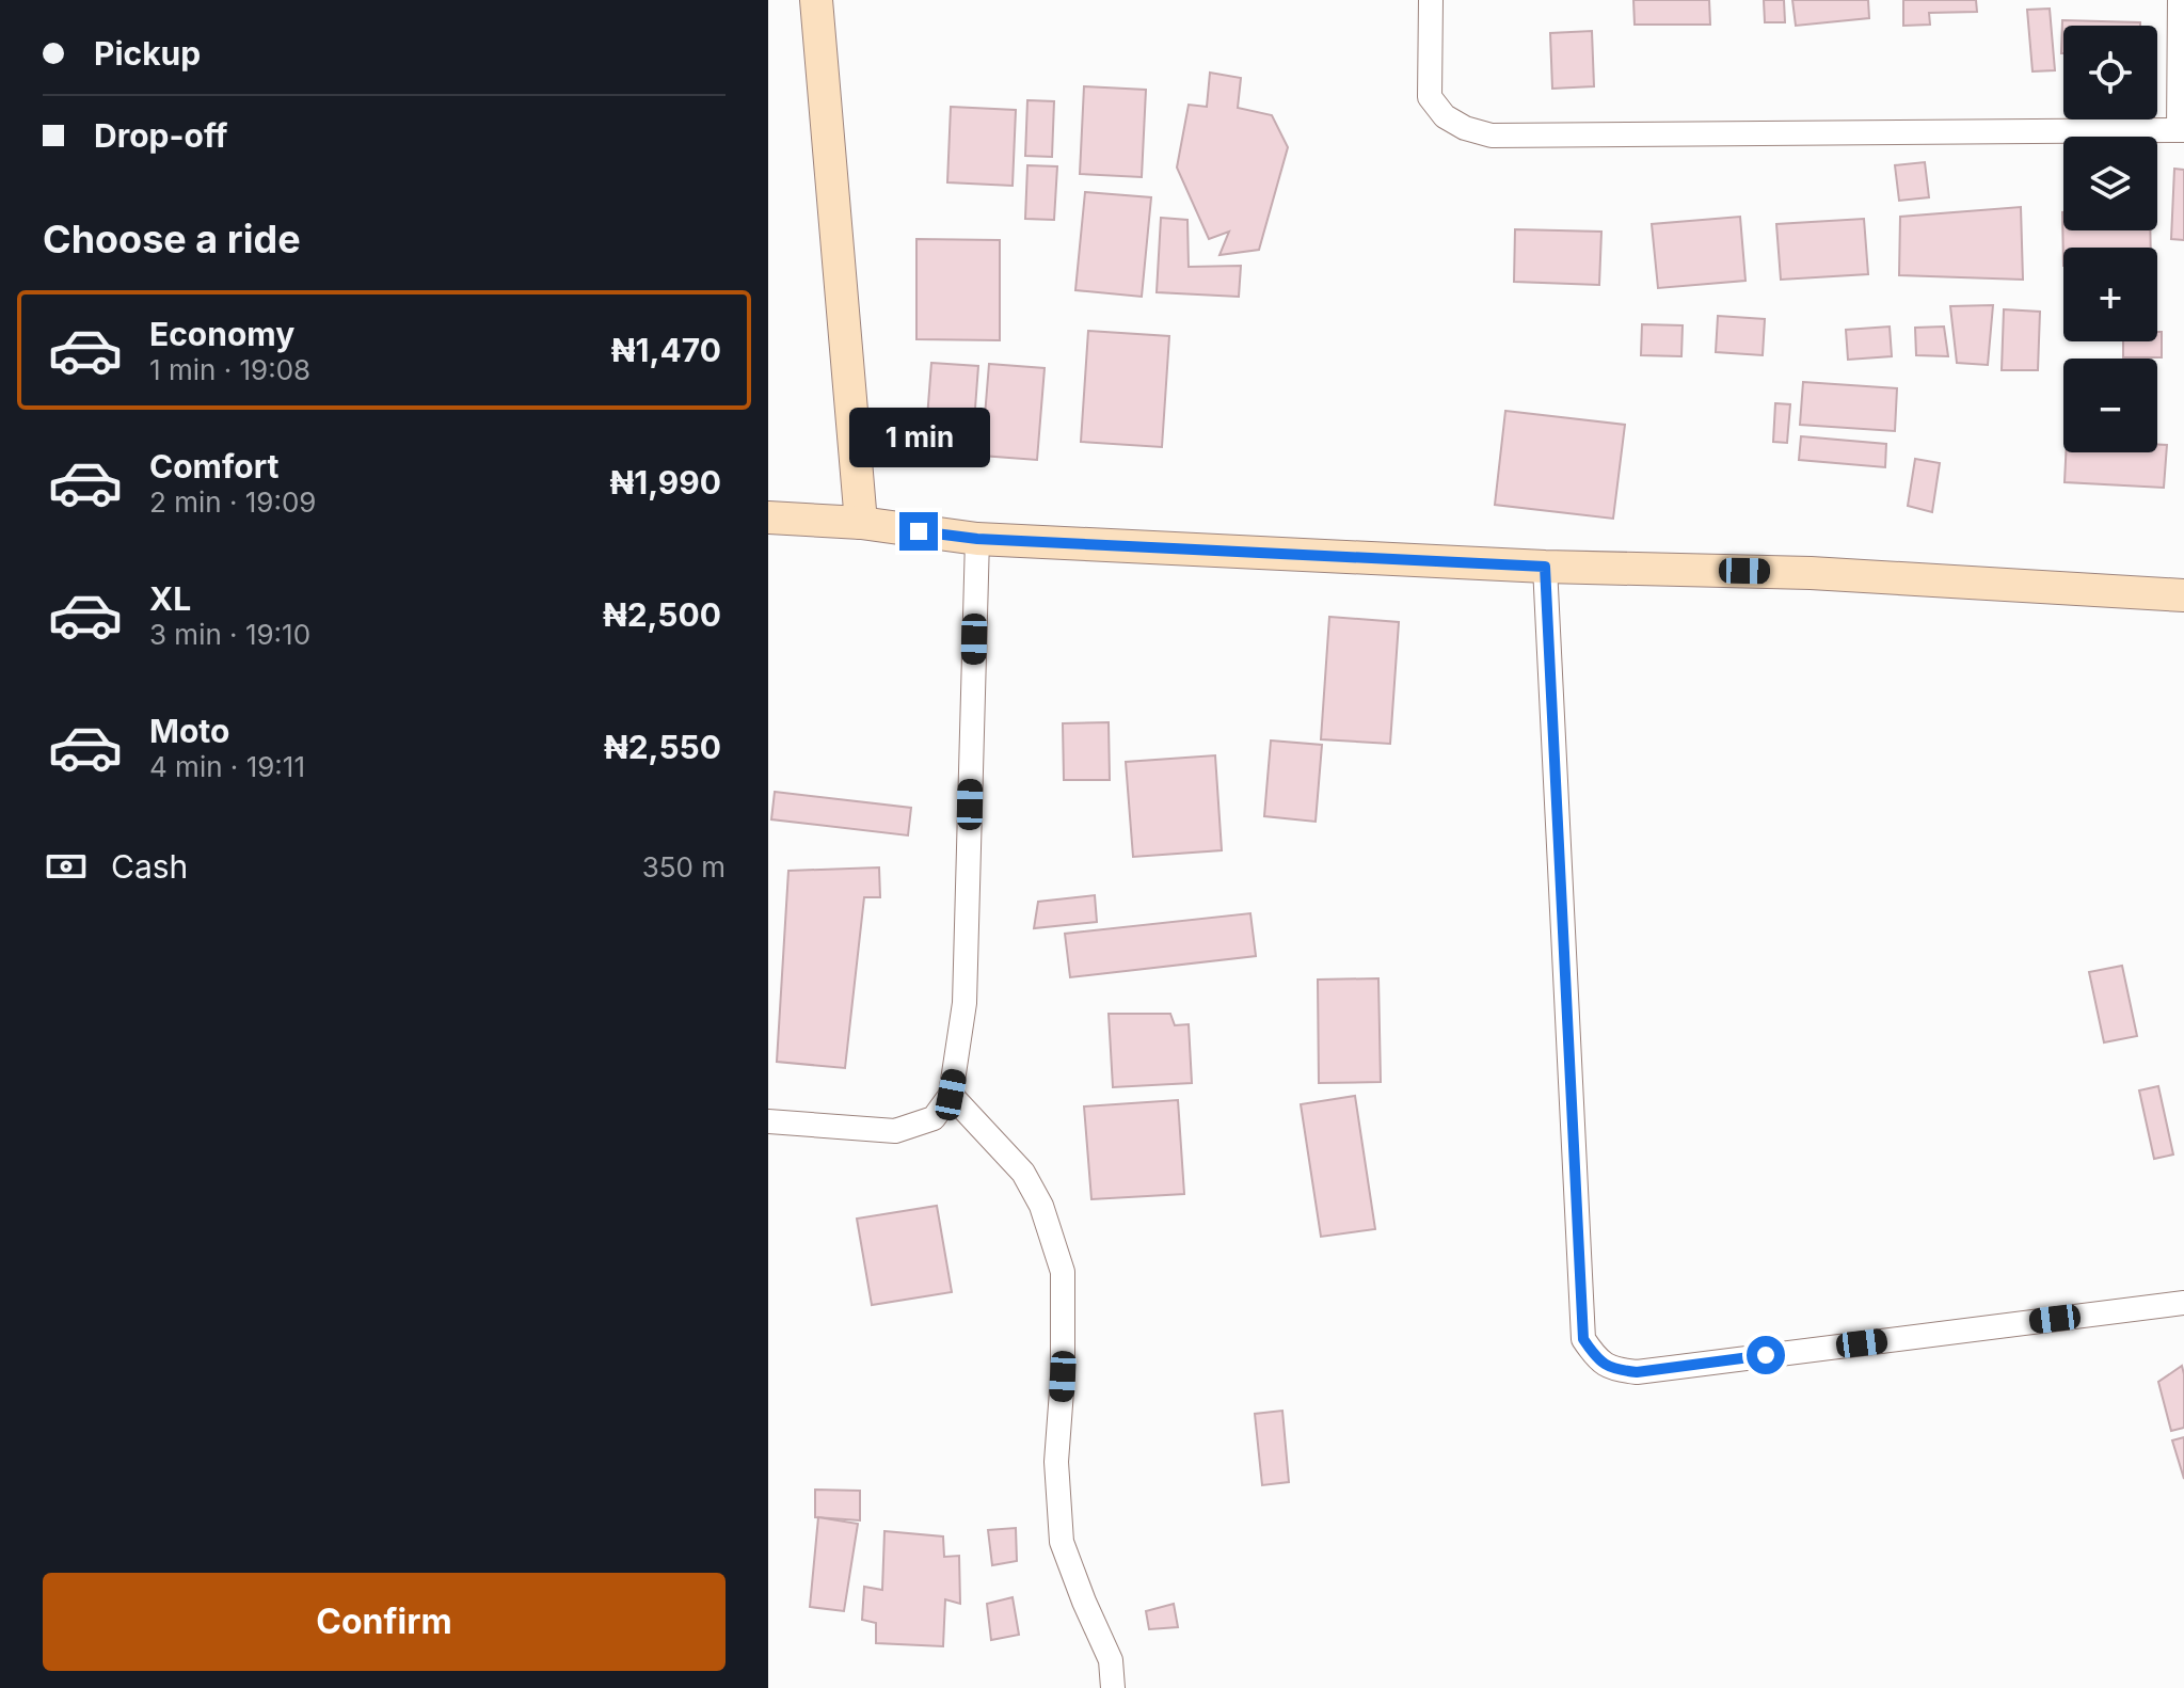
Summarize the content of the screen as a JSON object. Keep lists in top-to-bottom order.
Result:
{
  "page": {
    "banner": ["Pickup", "Drop-off"],
    "map_buttons": ["+", "−"],
    "heading": "Choose a ride",
    "list": [
      {
        "name": "Economy",
        "note": "1 min · 19:08",
        "value": "₦1,470"
      },
      {
        "name": "Comfort",
        "note": "2 min · 19:09",
        "value": "₦1,990"
      },
      {
        "name": "XL",
        "note": "3 min · 19:10",
        "value": "₦2,500"
      },
      {
        "name": "Moto",
        "note": "4 min · 19:11",
        "value": "₦2,550"
      }
    ],
    "bubble": "1 min",
    "pay": ["Cash", "350 m"],
    "buttons": "Confirm"
  }
}
